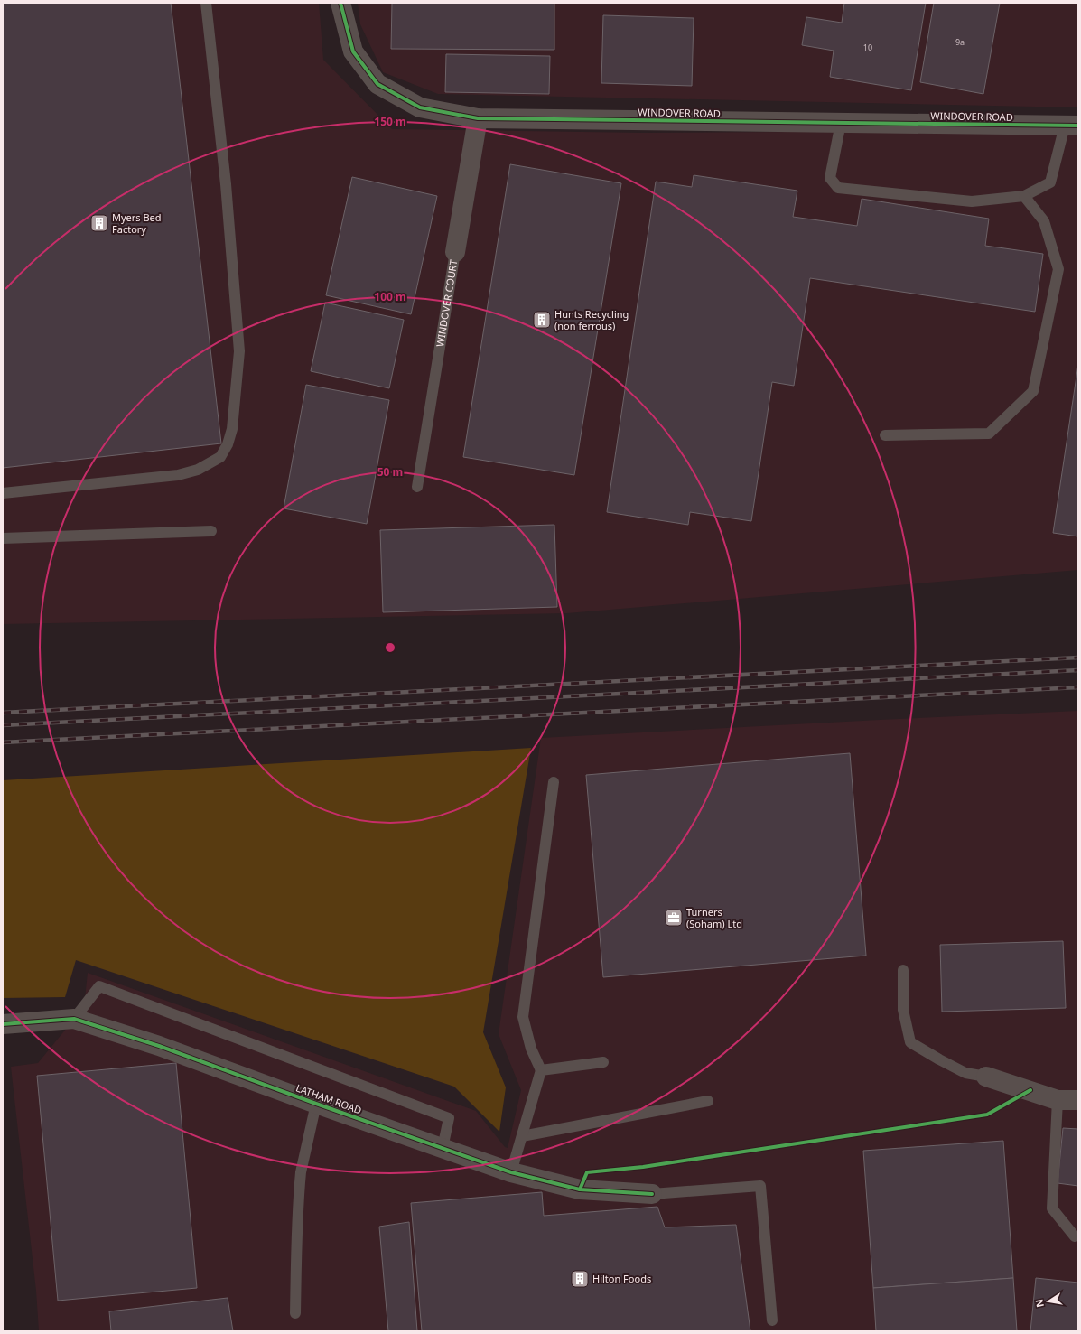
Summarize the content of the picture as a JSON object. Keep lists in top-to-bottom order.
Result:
{
  "streets": {
    "street": ["WINDOVER ROAD", "WINDOVER COURT", "LATHAM ROAD"]
  },
  "crossings": [
    ["WINDOVER ROAD", "WINDOVER COURT"]
  ],
  "places": {
    "building": ["Myers Bed Factory", "Hunts Recycling (non ferrous)", "Hilton Foods"],
    "office": ["Turners (Soham) Ltd"]
  },
  "house_numbers": ["9a", "10"],
  "north": "left",
  "rings": ["150 m", "100 m", "50 m"]
}
